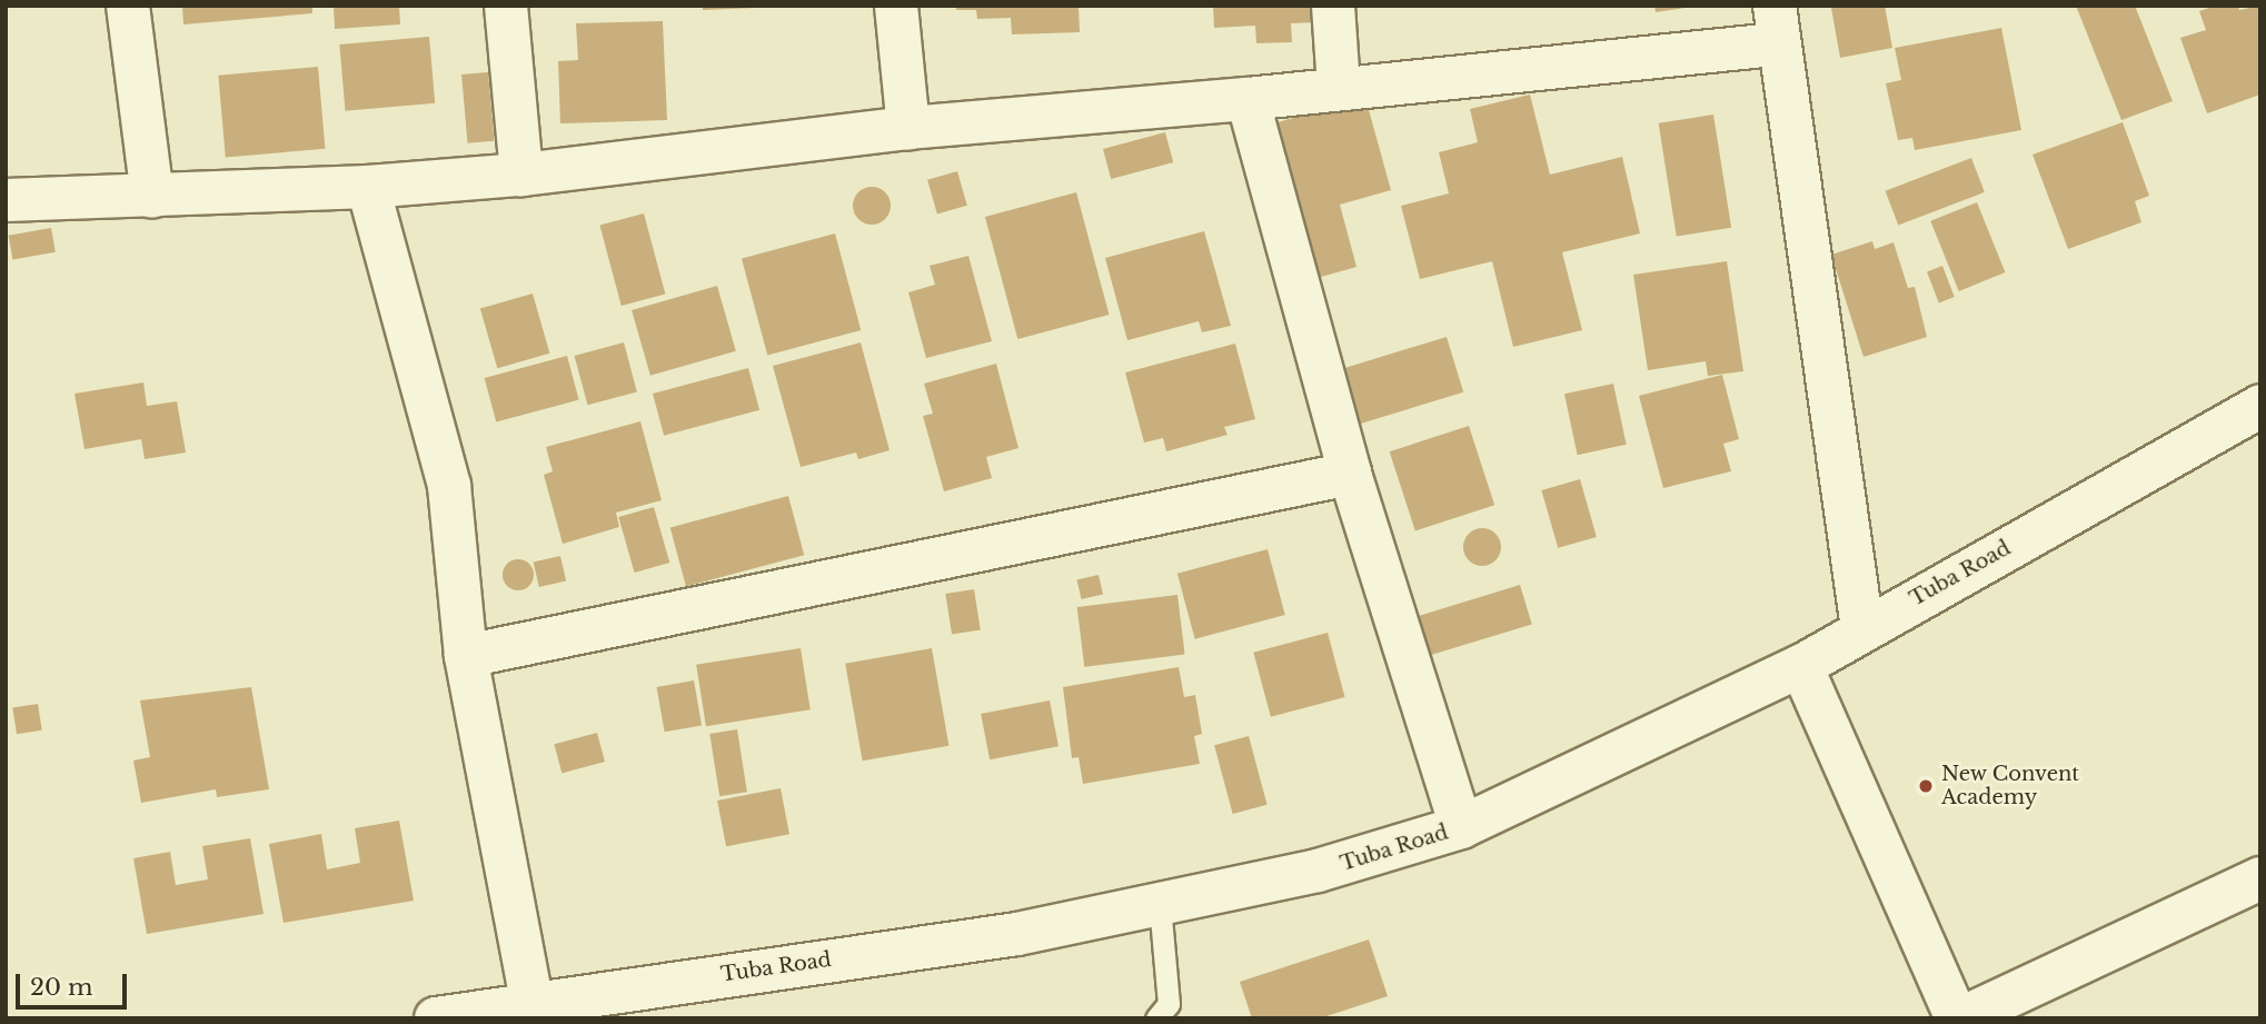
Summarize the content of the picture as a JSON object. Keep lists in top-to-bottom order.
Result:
{
  "streets": {
    "street": ["Tuba Road"]
  },
  "places": ["New Convent Academy"],
  "scale_bar": "20 m"
}
